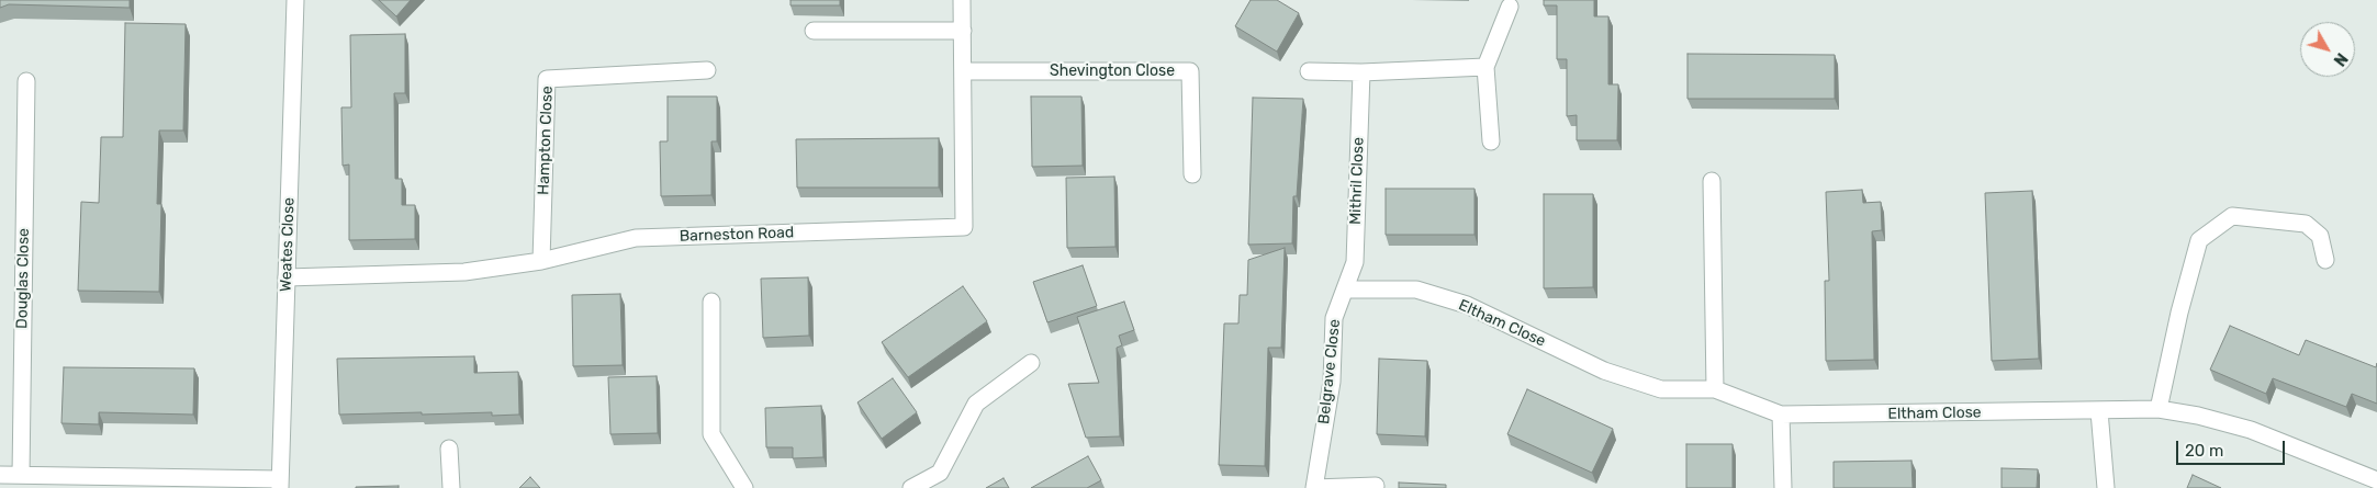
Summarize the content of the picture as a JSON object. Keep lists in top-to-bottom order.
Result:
{
  "streets": {
    "street": [
      "Shevington Close",
      "Hampton Close",
      "Mithril Close",
      "Barneston Road",
      "Weates Close",
      "Douglas Close",
      "Eltham Close",
      "Belgrave Close"
    ]
  },
  "crossings": [
    ["Shevington Close", "Barneston Road"],
    ["Hampton Close", "Barneston Road"],
    ["Mithril Close", "Eltham Close"],
    ["Mithril Close", "Belgrave Close"],
    ["Barneston Road", "Weates Close"],
    ["Eltham Close", "Belgrave Close"]
  ],
  "scale_bar": "20 m",
  "north": "bottom right"
}
